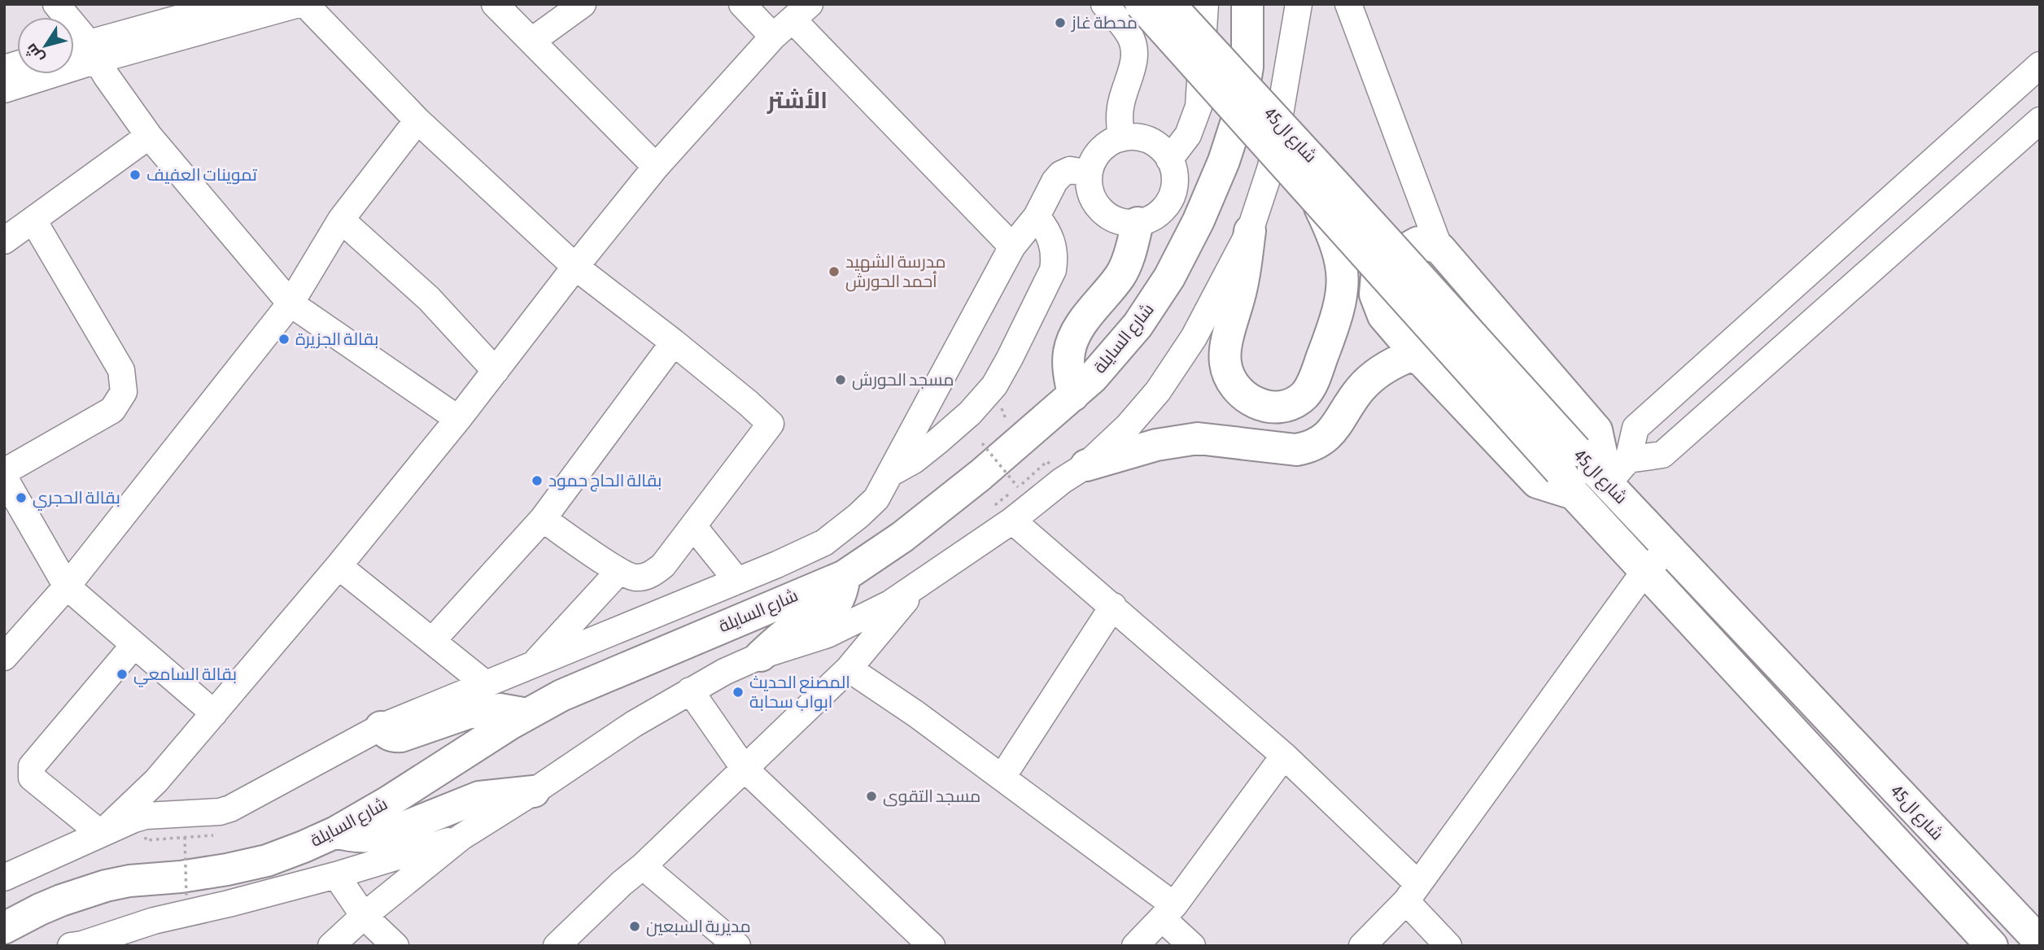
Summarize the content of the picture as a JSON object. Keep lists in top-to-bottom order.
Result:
{
  "streets": {
    "main road": ["شارع ال45", "شارع السايلة"]
  },
  "districts": ["الأشتر"],
  "places": [
    "محطة غاز",
    "تموينات العفيف",
    "مدرسة الشهيد أحمد الحورش",
    "بقالة الجزيرة",
    "مسجد الحورش",
    "بقالة الحاج حمود",
    "بقالة الحجري",
    "بقالة السامعي",
    "المصنع الحديث ابواب سحابة",
    "مسجد التقوى",
    "مديرية السبعين"
  ],
  "north": "bottom left"
}
